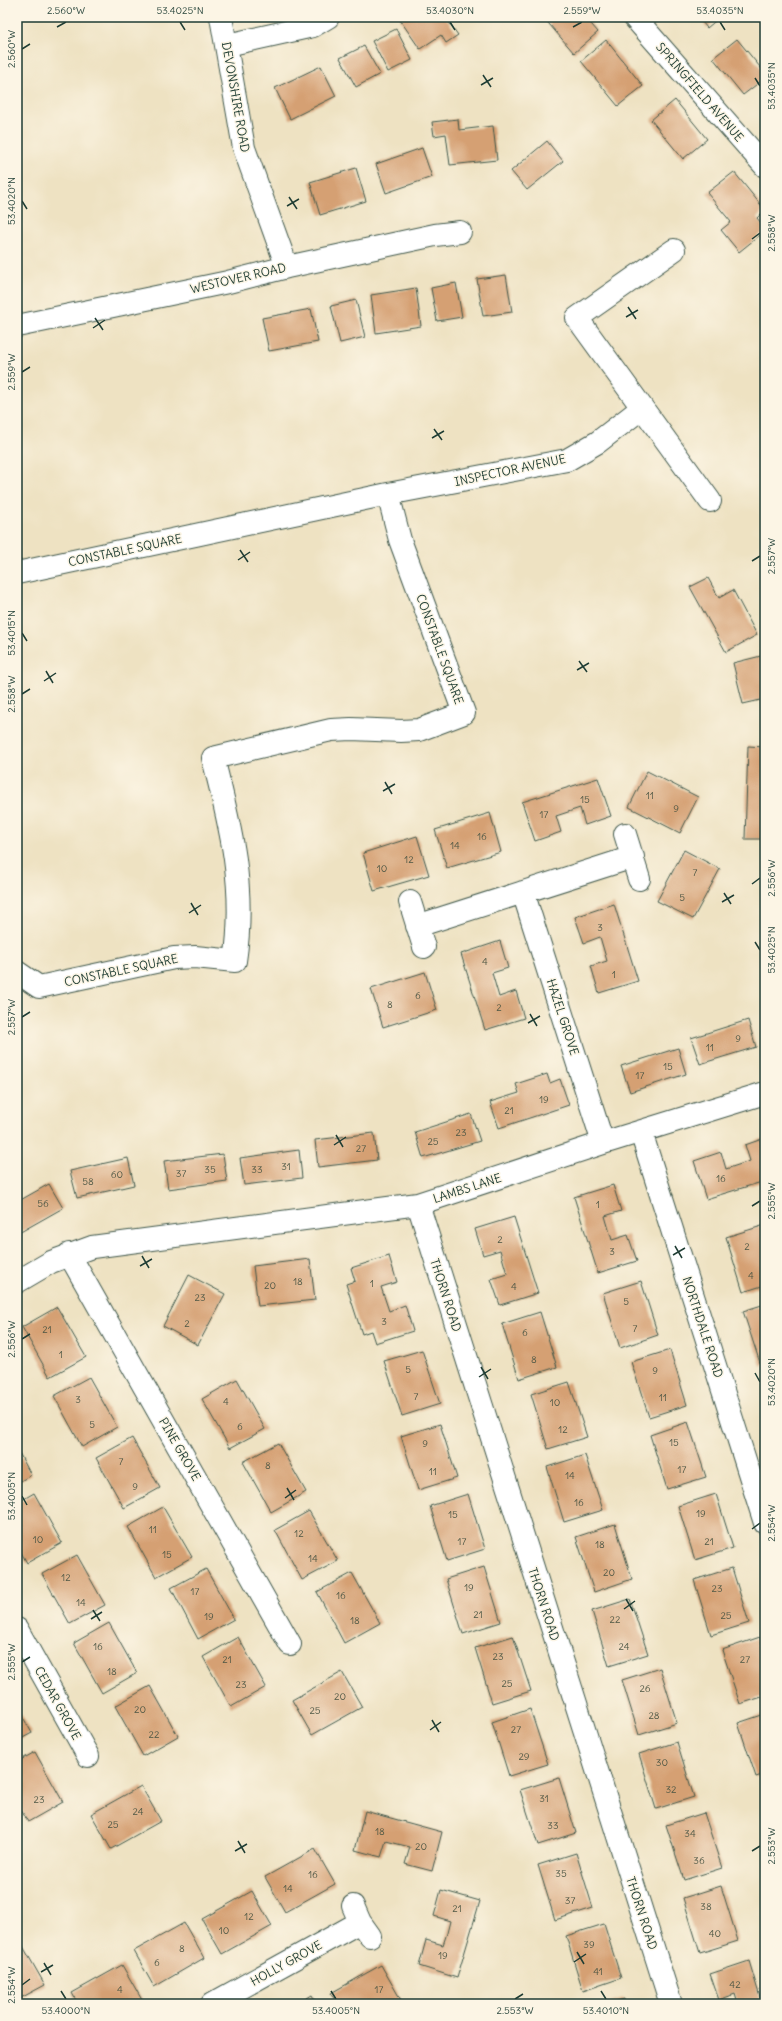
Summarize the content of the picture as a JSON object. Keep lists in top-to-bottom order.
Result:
{
  "streets": {
    "street": [
      "SPRINGFIELD AVENUE",
      "DEVONSHIRE ROAD",
      "WESTOVER ROAD",
      "INSPECTOR AVENUE",
      "CONSTABLE SQUARE",
      "HAZEL GROVE",
      "LAMBS LANE",
      "THORN ROAD",
      "NORTHDALE ROAD",
      "PINE GROVE",
      "CEDAR GROVE",
      "HOLLY GROVE"
    ]
  },
  "crossings": [
    ["DEVONSHIRE ROAD", "WESTOVER ROAD"],
    ["INSPECTOR AVENUE", "CONSTABLE SQUARE"],
    ["HAZEL GROVE", "LAMBS LANE"],
    ["LAMBS LANE", "THORN ROAD"],
    ["LAMBS LANE", "NORTHDALE ROAD"],
    ["LAMBS LANE", "PINE GROVE"]
  ],
  "house_numbers": [
    "11",
    "15",
    "9",
    "17",
    "16",
    "14",
    "12",
    "10",
    "7",
    "5",
    "3",
    "4",
    "1",
    "6",
    "8",
    "2",
    "9",
    "11",
    "15",
    "17",
    "19",
    "21",
    "23",
    "25",
    "27",
    "31",
    "35",
    "33",
    "37",
    "60",
    "16",
    "58",
    "56",
    "1",
    "2",
    "2",
    "3",
    "4",
    "18",
    "1",
    "20",
    "4",
    "23",
    "5",
    "3",
    "2",
    "7",
    "21",
    "6",
    "1",
    "8",
    "5",
    "9",
    "7",
    "11",
    "3",
    "4",
    "10",
    "5",
    "6",
    "12",
    "15",
    "9",
    "7",
    "8",
    "17",
    "11",
    "14",
    "9",
    "16",
    "19",
    "15",
    "11",
    "12",
    "10",
    "17",
    "21",
    "18",
    "15",
    "14",
    "20",
    "12",
    "19",
    "23",
    "17",
    "16",
    "14",
    "21",
    "25",
    "19",
    "22",
    "18",
    "16",
    "24",
    "23",
    "21",
    "27",
    "18",
    "25",
    "23",
    "26",
    "20",
    "20",
    "25",
    "28",
    "27",
    "22",
    "29",
    "30",
    "32",
    "31",
    "23",
    "24",
    "25",
    "33",
    "18",
    "34",
    "20",
    "36",
    "35",
    "16",
    "14",
    "37",
    "38",
    "21",
    "12",
    "10",
    "40",
    "39",
    "8",
    "19",
    "6",
    "41",
    "42",
    "4",
    "17"
  ],
  "coordinates": [
    "2.560°W",
    "53.4025°N",
    "53.4030°N",
    "2.559°W",
    "53.4035°N",
    "53.4020°N",
    "2.558°W",
    "2.557°W",
    "53.4015°N",
    "2.556°W",
    "2.555°W",
    "53.4005°N",
    "2.554°W",
    "2.553°W",
    "53.4000°N",
    "53.4010°N"
  ]
}
